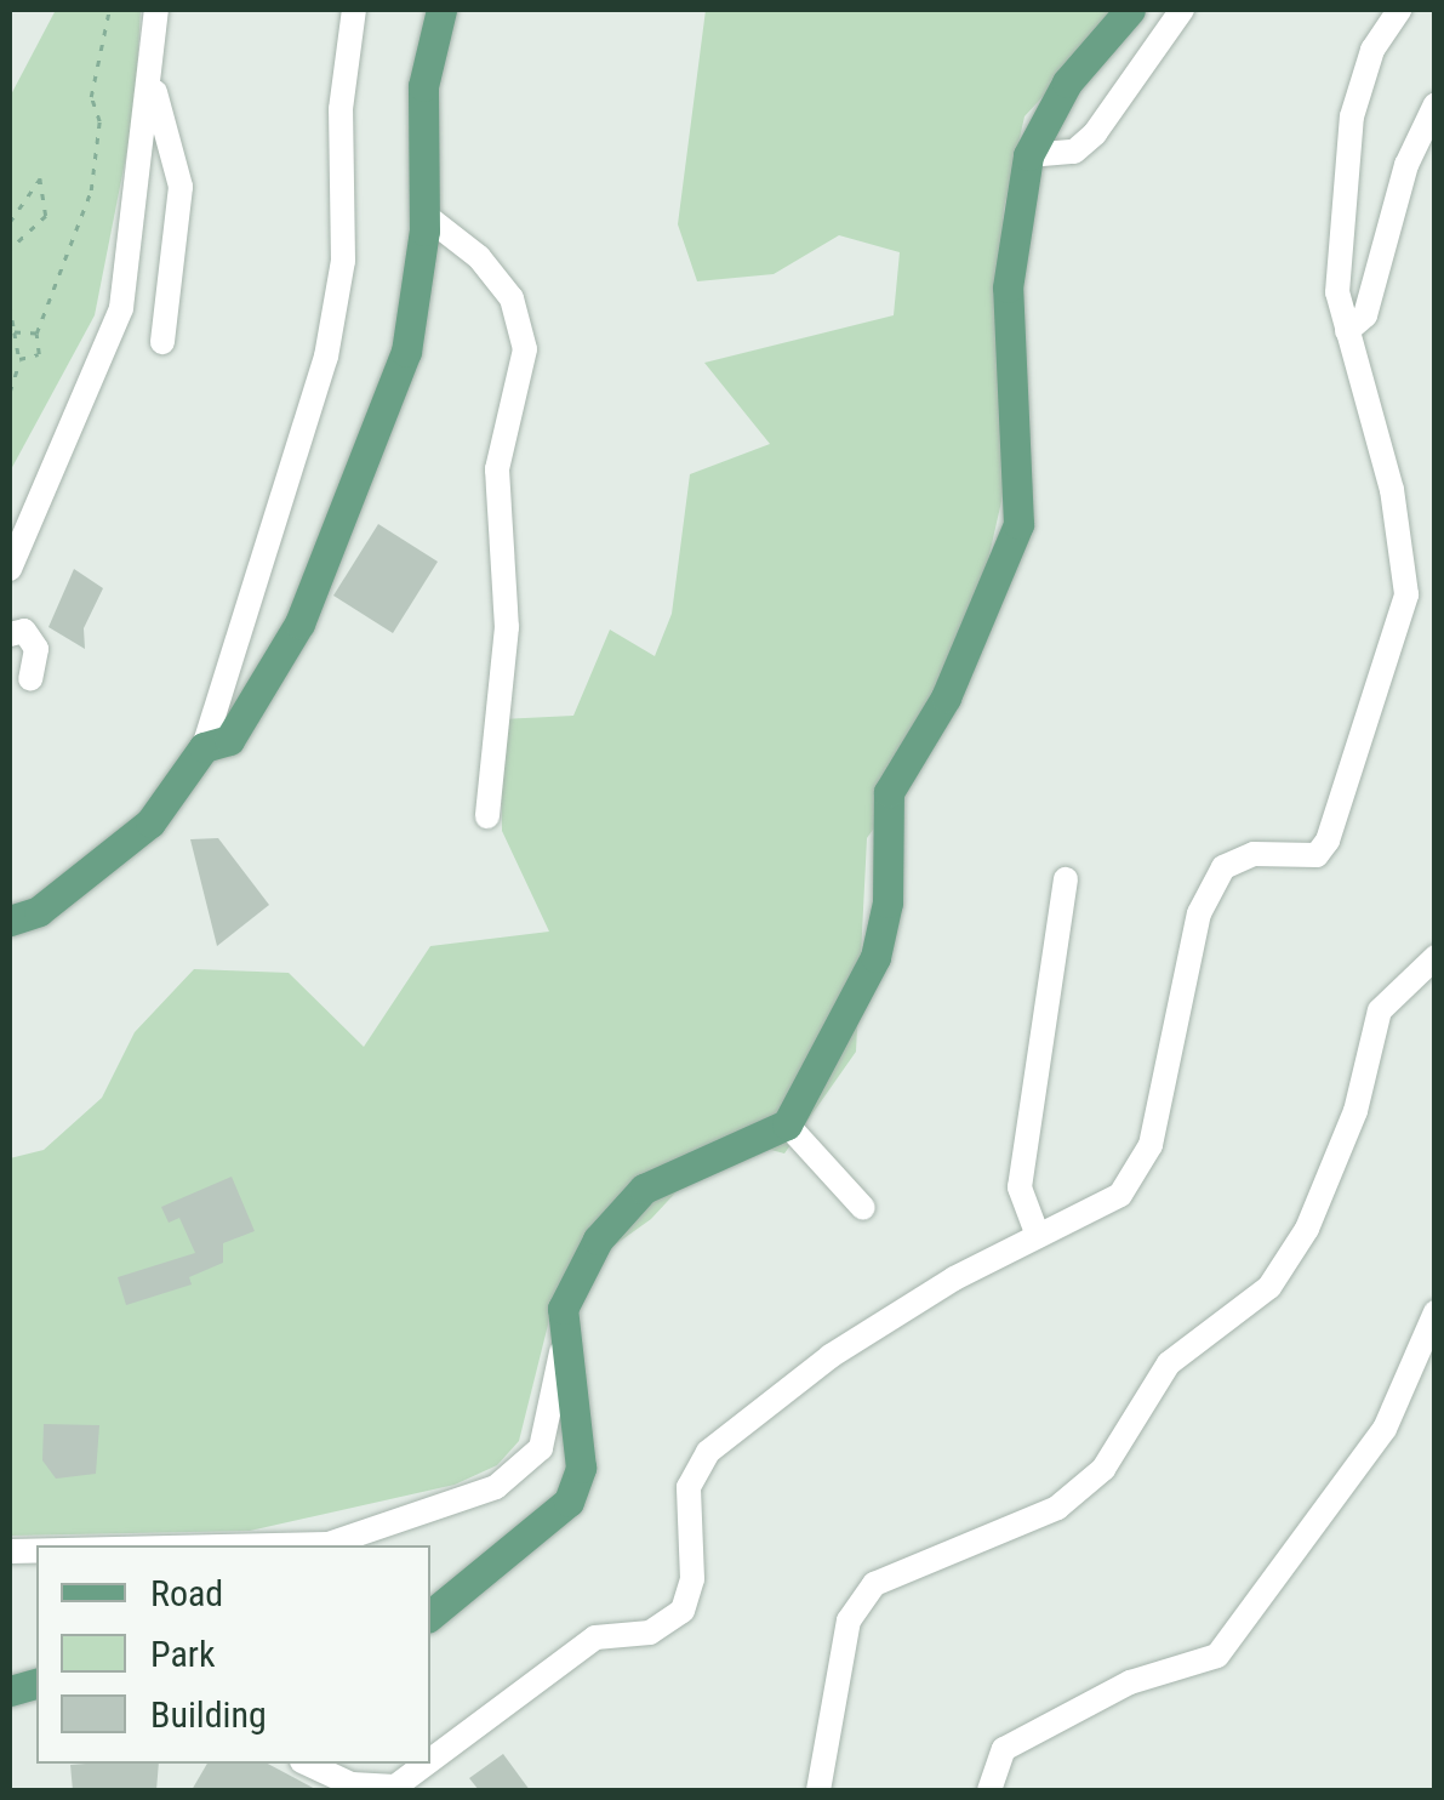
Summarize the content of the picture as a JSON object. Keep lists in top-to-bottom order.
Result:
{
  "legend": ["Road", "Park", "Building"]
}
